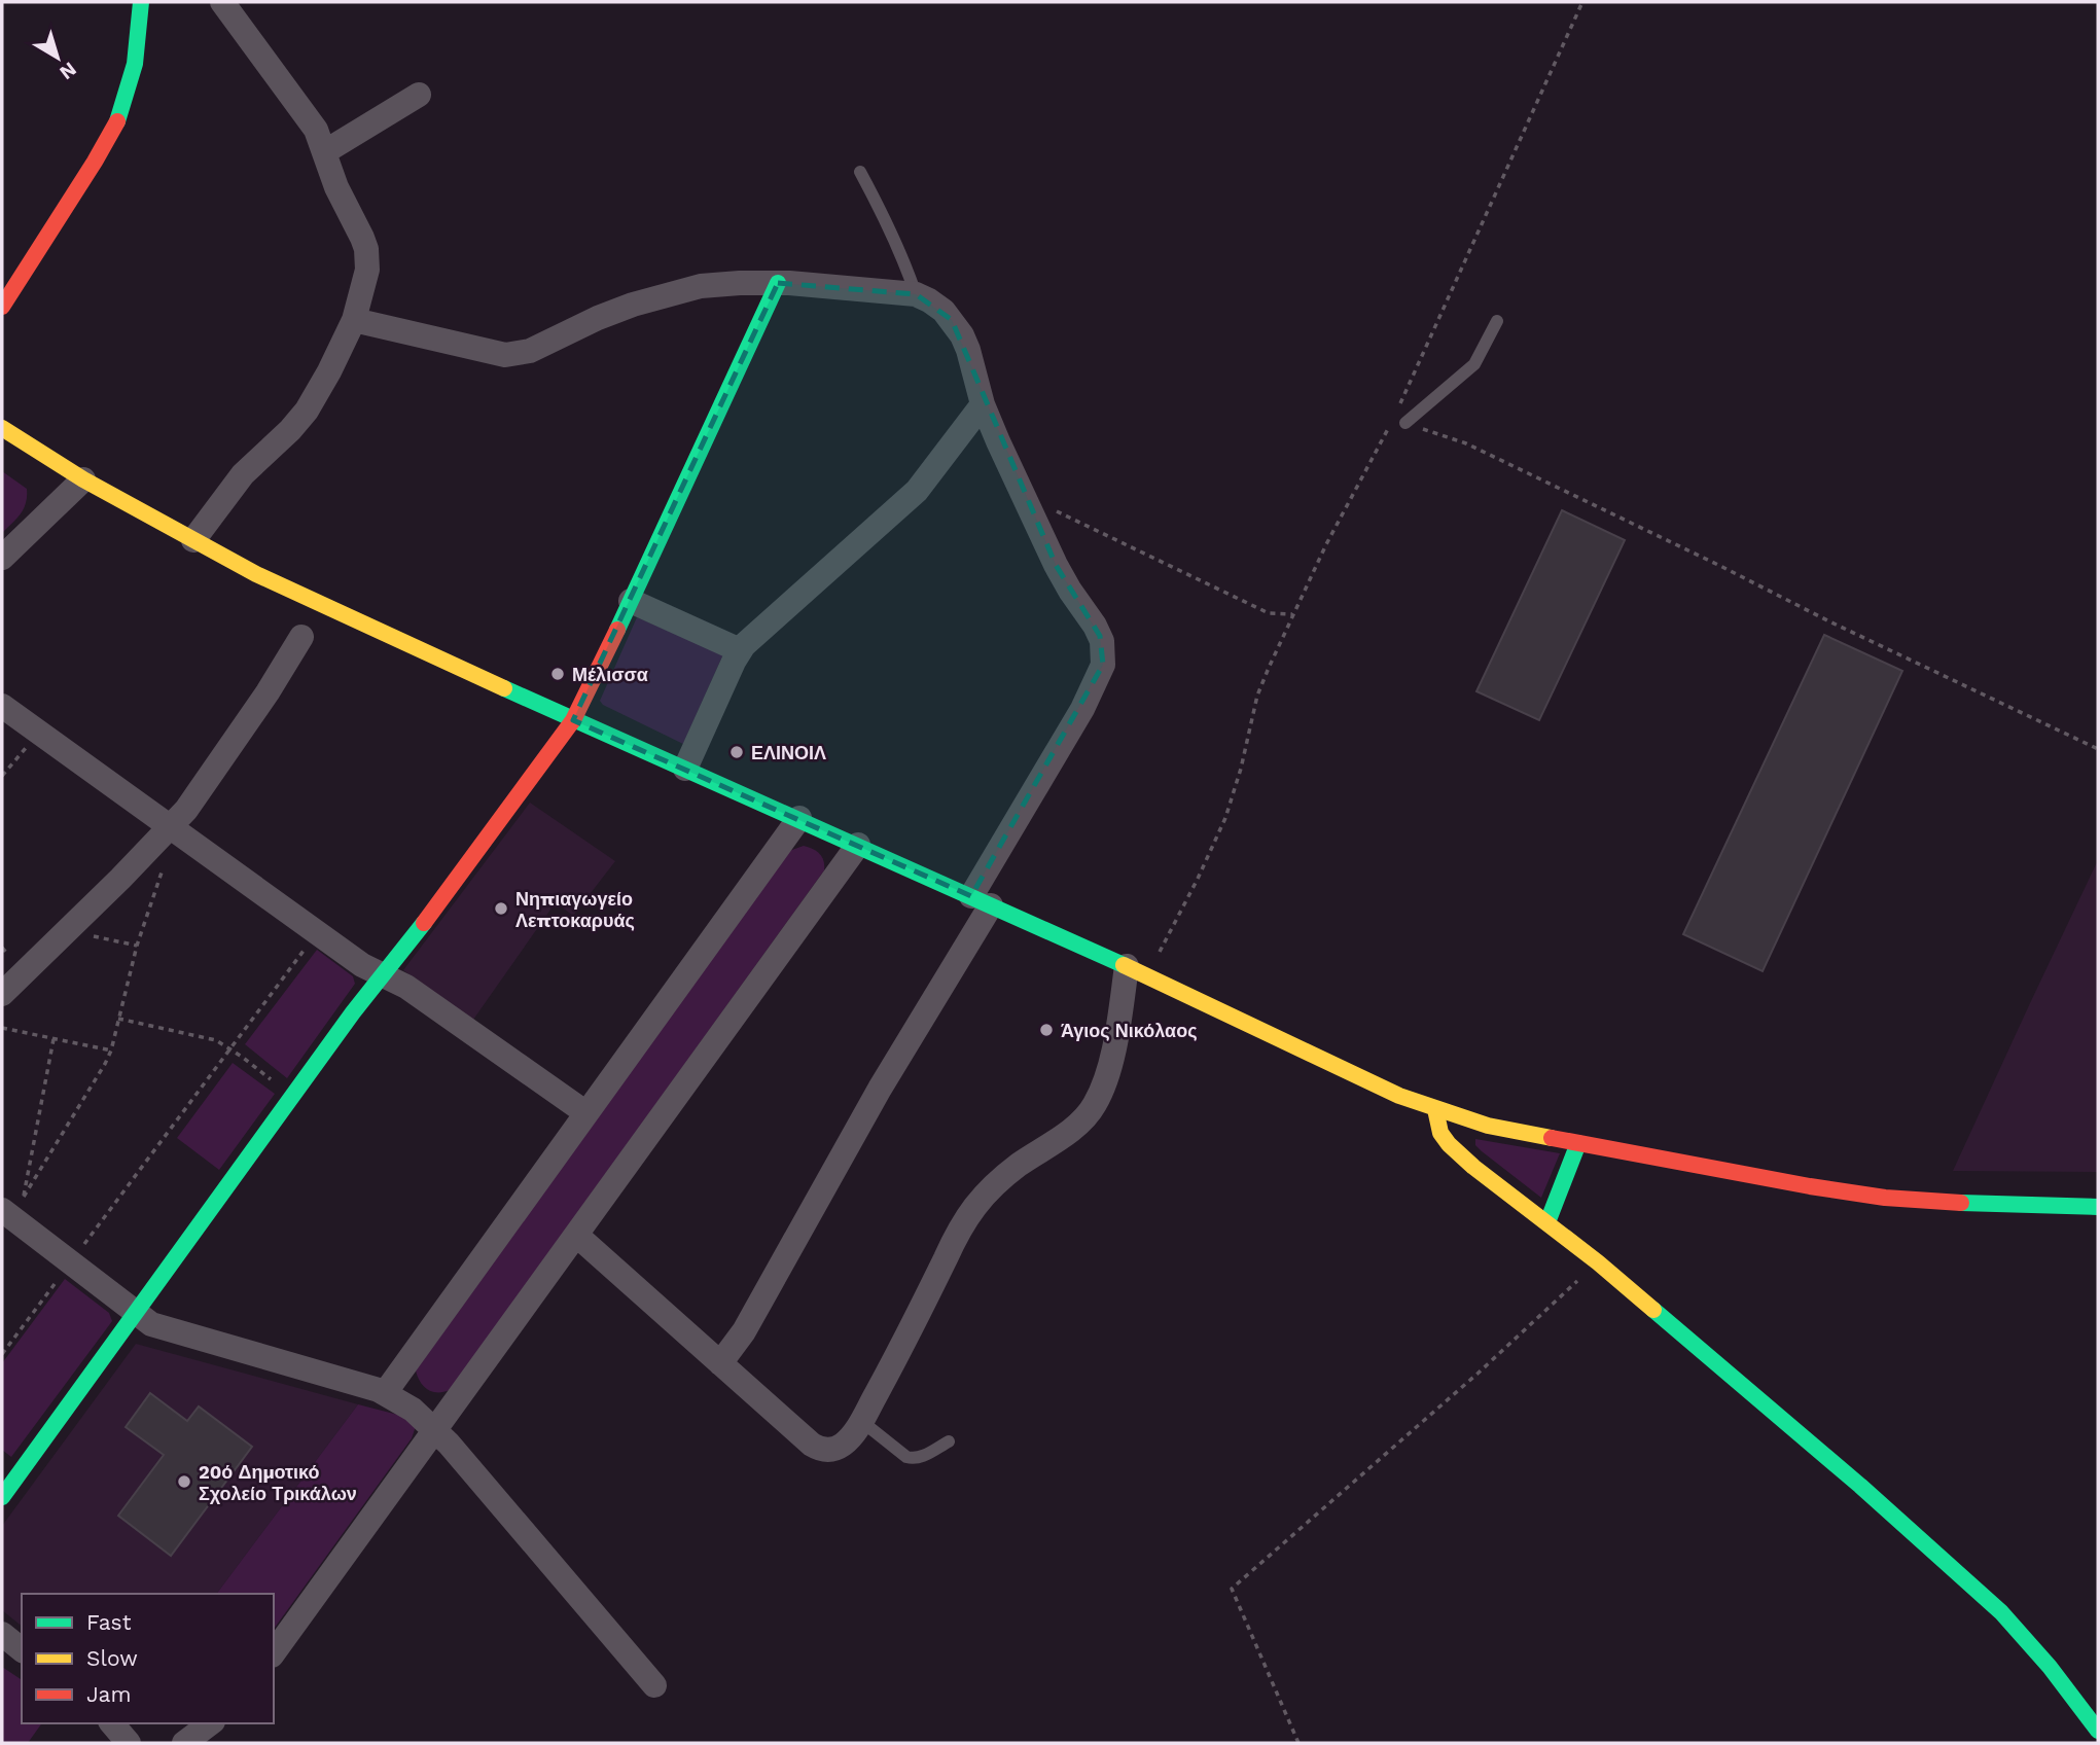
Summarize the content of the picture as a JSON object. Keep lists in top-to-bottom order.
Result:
{
  "places": [
    "Μέλισσα",
    "ΕΛΙΝΟΙΛ",
    "Νηπιαγωγείο Λεπτοκαρυάς",
    "Άγιος Νικόλαος",
    "20ό Δημοτικό Σχολείο Τρικάλων"
  ],
  "legend": ["Fast", "Slow", "Jam"],
  "north": "bottom right"
}
